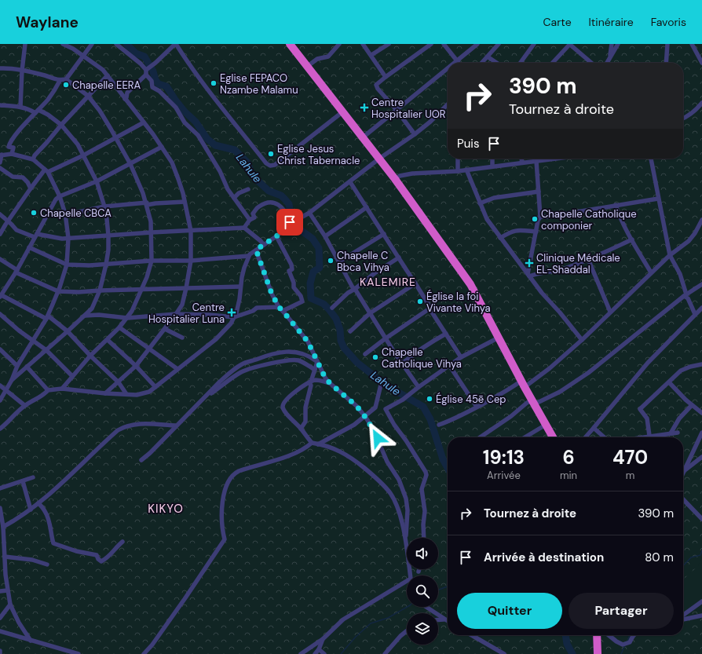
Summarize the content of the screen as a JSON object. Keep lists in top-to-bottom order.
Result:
{
  "districts": ["KALEMIRE", "KIKYO"],
  "water": ["Lahule"],
  "places": {
    "other": [
      "Eglise FEPACO Nzambe Malamu",
      "Chapelle EERA",
      "Eglise Jesus Christ Tabernacle",
      "Chapelle CBCA",
      "Chapelle Catholique componier",
      "Chapelle C Bbca Vihya",
      "Église la foi Vivante Vihya",
      "Chapelle Catholique Vihya",
      "Église 45ē Cep"
    ],
    "health": ["Centre Hospitalier UOR", "Clinique Médicale EL-Shaddal", "Centre Hospitalier Luna"]
  },
  "page": {
    "header": "Waylane",
    "nav": ["Carte", "Itinéraire", "Favoris"],
    "turn": ["390 m", "Tournez à droite"],
    "then": "Puis",
    "eta": [
      "19:13",
      "Arrivée",
      "6",
      "min",
      "470",
      "m"
    ],
    "list": [
      {
        "name": "Tournez à droite",
        "value": "390 m"
      },
      {
        "name": "Arrivée à destination",
        "value": "80 m"
      }
    ],
    "buttons": ["Quitter", "Partager"]
  }
}
